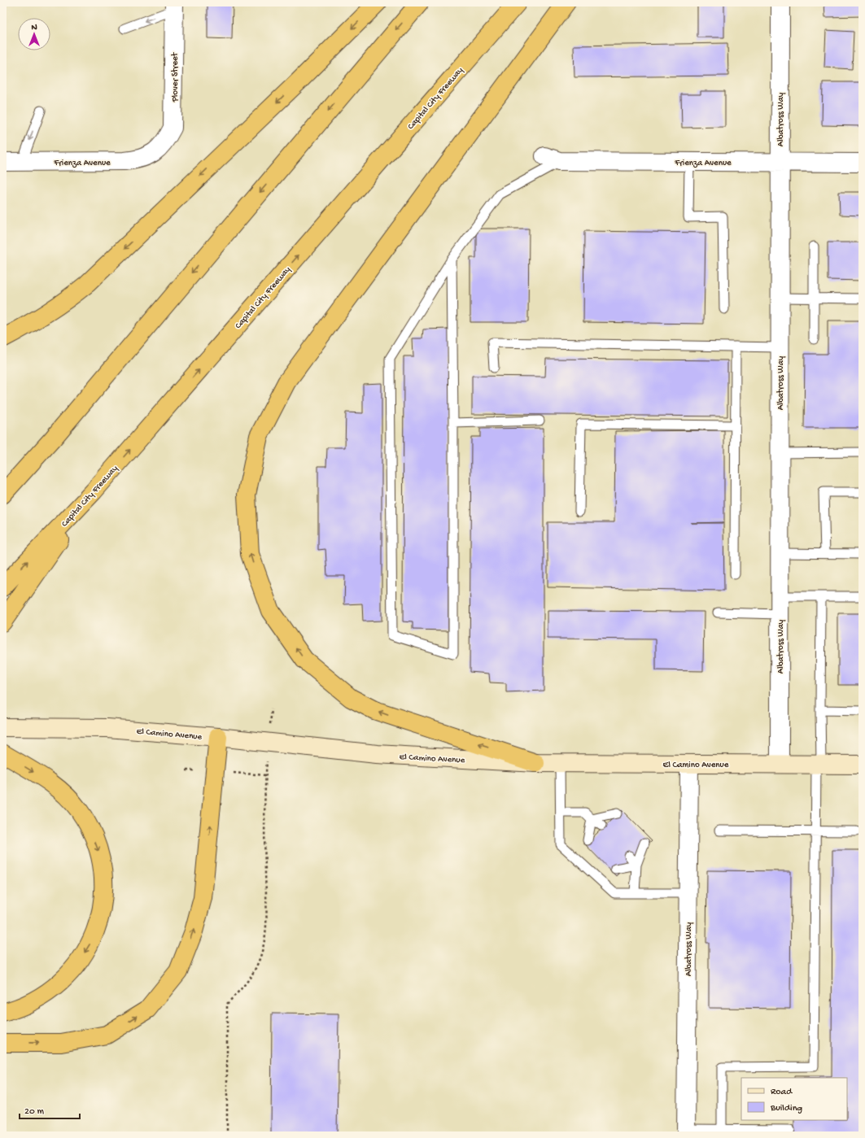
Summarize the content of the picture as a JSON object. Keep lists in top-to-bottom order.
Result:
{
  "streets": {
    "highway": ["Capital City Freeway"],
    "main road": ["El Camino Avenue"],
    "street": ["Plover Street", "Albatross Way", "Frienza Avenue"]
  },
  "crossings": [
    ["Plover Street", "Frienza Avenue"],
    ["Albatross Way", "Frienza Avenue"],
    ["Albatross Way", "El Camino Avenue"]
  ],
  "legend": ["Road", "Building"],
  "scale_bar": "20 m",
  "north": "top"
}
